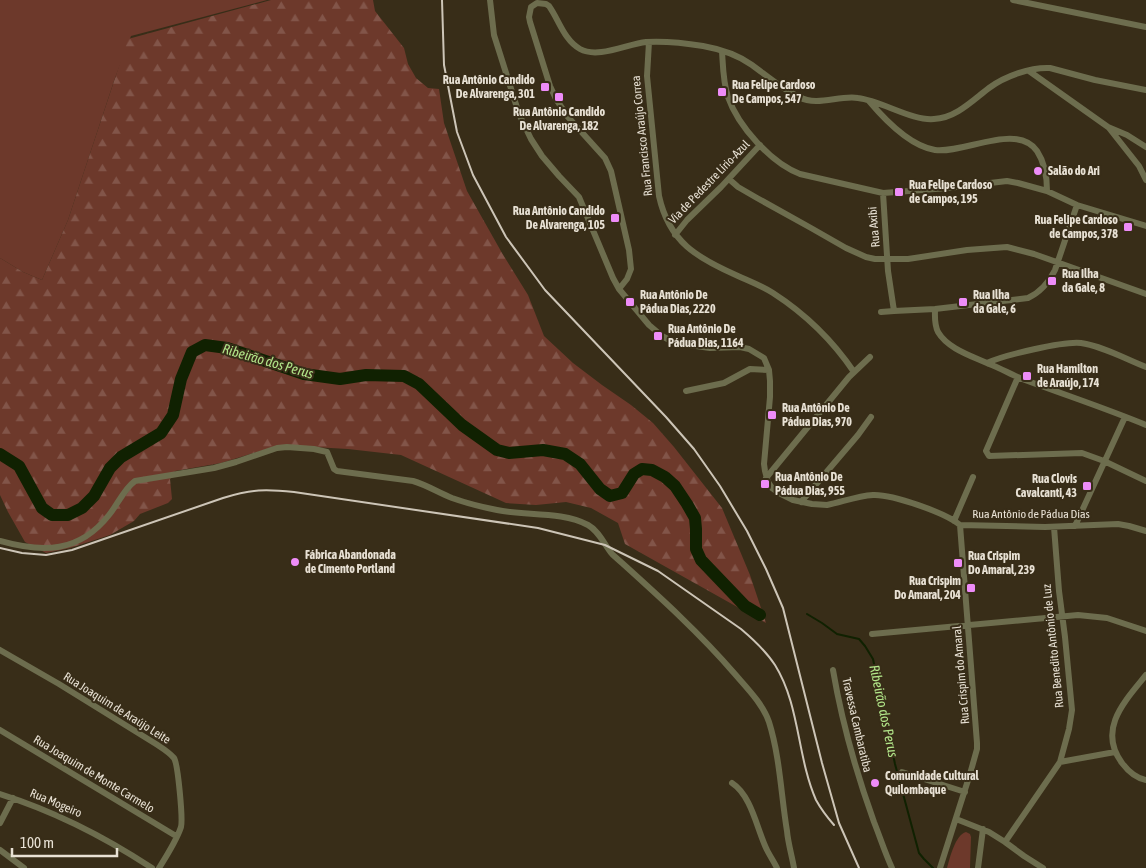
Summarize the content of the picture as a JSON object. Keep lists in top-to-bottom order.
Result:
{
  "streets": {
    "street": [
      "Rua Francisco Araújo Correa",
      "Via de Pedestre Lírio-Azul",
      "Rua Axibi",
      "Rua Antônio de Pádua Dias",
      "Rua Benedito Antônio de Luz",
      "Rua Crispim do Amaral",
      "Rua Joaquim de Araújo Leite",
      "Travessa Cambaratiba",
      "Rua Joaquim de Monte Carmelo",
      "Rua Mogeiro"
    ]
  },
  "crossings": [
    ["Rua Francisco Araújo Correa", "Via de Pedestre Lírio-Azul"],
    ["Rua Antônio de Pádua Dias", "Rua Benedito Antônio de Luz"],
    ["Rua Antônio de Pádua Dias", "Rua Crispim do Amaral"],
    ["Rua Joaquim de Araújo Leite", "Rua Joaquim de Monte Carmelo"]
  ],
  "water": ["Ribeirão dos Perus"],
  "places": {
    "transit": [
      "Rua Antônio Candido De Alvarenga, 301",
      "Rua Felipe Cardoso De Campos, 547",
      "Rua Antônio Candido De Alvarenga, 182",
      "Rua Felipe Cardoso de Campos, 195",
      "Rua Antônio Candido De Alvarenga, 105",
      "Rua Felipe Cardoso de Campos, 378",
      "Rua Ilha da Gale, 8",
      "Rua Antônio De Pádua Dias, 2220",
      "Rua Ilha da Gale, 6",
      "Rua Antônio De Pádua Dias, 1164",
      "Rua Hamilton de Araújo, 174",
      "Rua Antônio De Pádua Dias, 970",
      "Rua Antônio De Pádua Dias, 955",
      "Rua Clovis Cavalcanti, 43",
      "Rua Crispim Do Amaral, 239",
      "Rua Crispim Do Amaral, 204"
    ],
    "other": ["Salão do Ari", "Fábrica Abandonada de Cimento Portland", "Comunidade Cultural Quilombaque"]
  },
  "scale_bar": "100 m"
}
